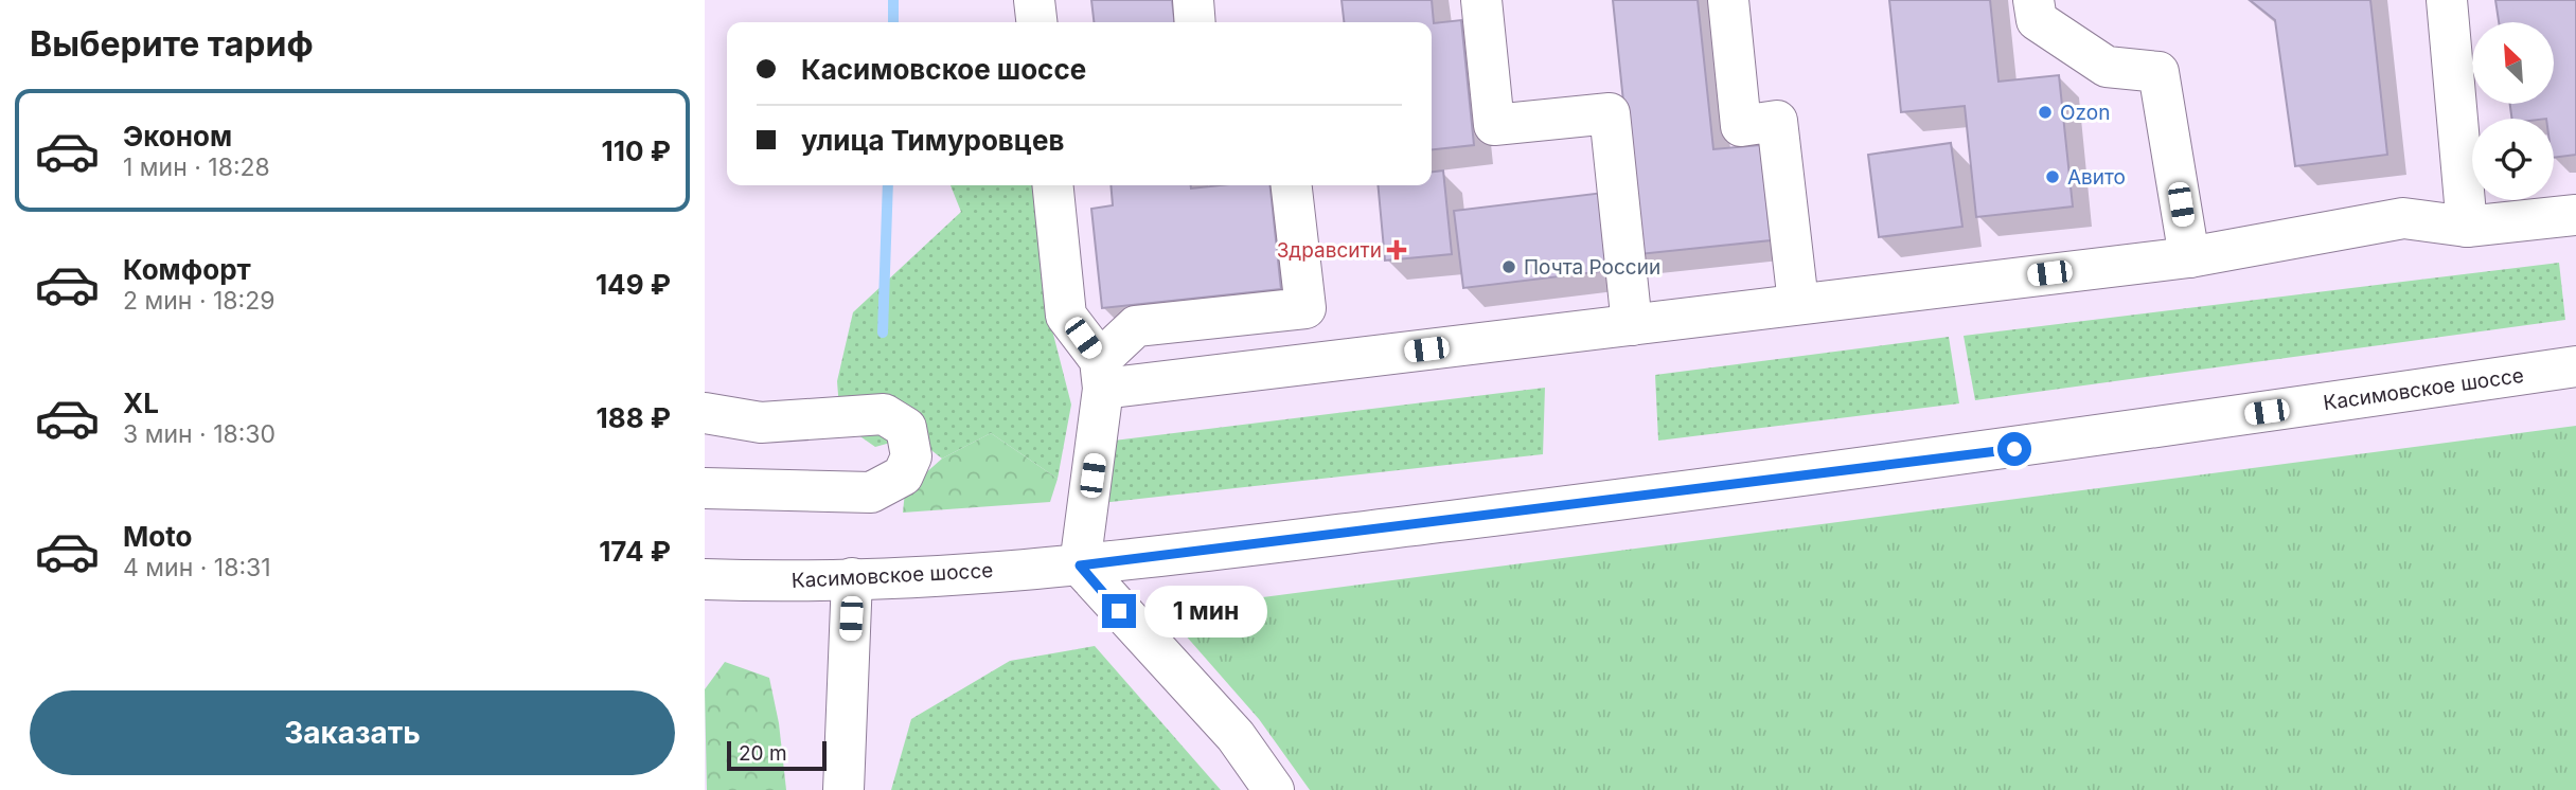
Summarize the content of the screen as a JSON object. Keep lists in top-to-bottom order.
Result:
{
  "streets": {
    "main road": ["Касимовское шоссе"]
  },
  "places": {
    "other": ["Ozon", "Авито", "Почта России"],
    "health": ["Здравсити"]
  },
  "scale_bar": "20 m",
  "north": "top left",
  "page": {
    "heading": "Выберите тариф",
    "banner": ["Касимовское шоссе", "улица Тимуровцев"],
    "list": [
      {
        "name": "Эконом",
        "note": "1 мин · 18:28",
        "value": "110 ₽"
      },
      {
        "name": "Комфорт",
        "note": "2 мин · 18:29",
        "value": "149 ₽"
      },
      {
        "name": "XL",
        "note": "3 мин · 18:30",
        "value": "188 ₽"
      },
      {
        "name": "Moto",
        "note": "4 мин · 18:31",
        "value": "174 ₽"
      }
    ],
    "bubble": "1 мин",
    "buttons": "Заказать",
    "scale": "20 m"
  }
}
